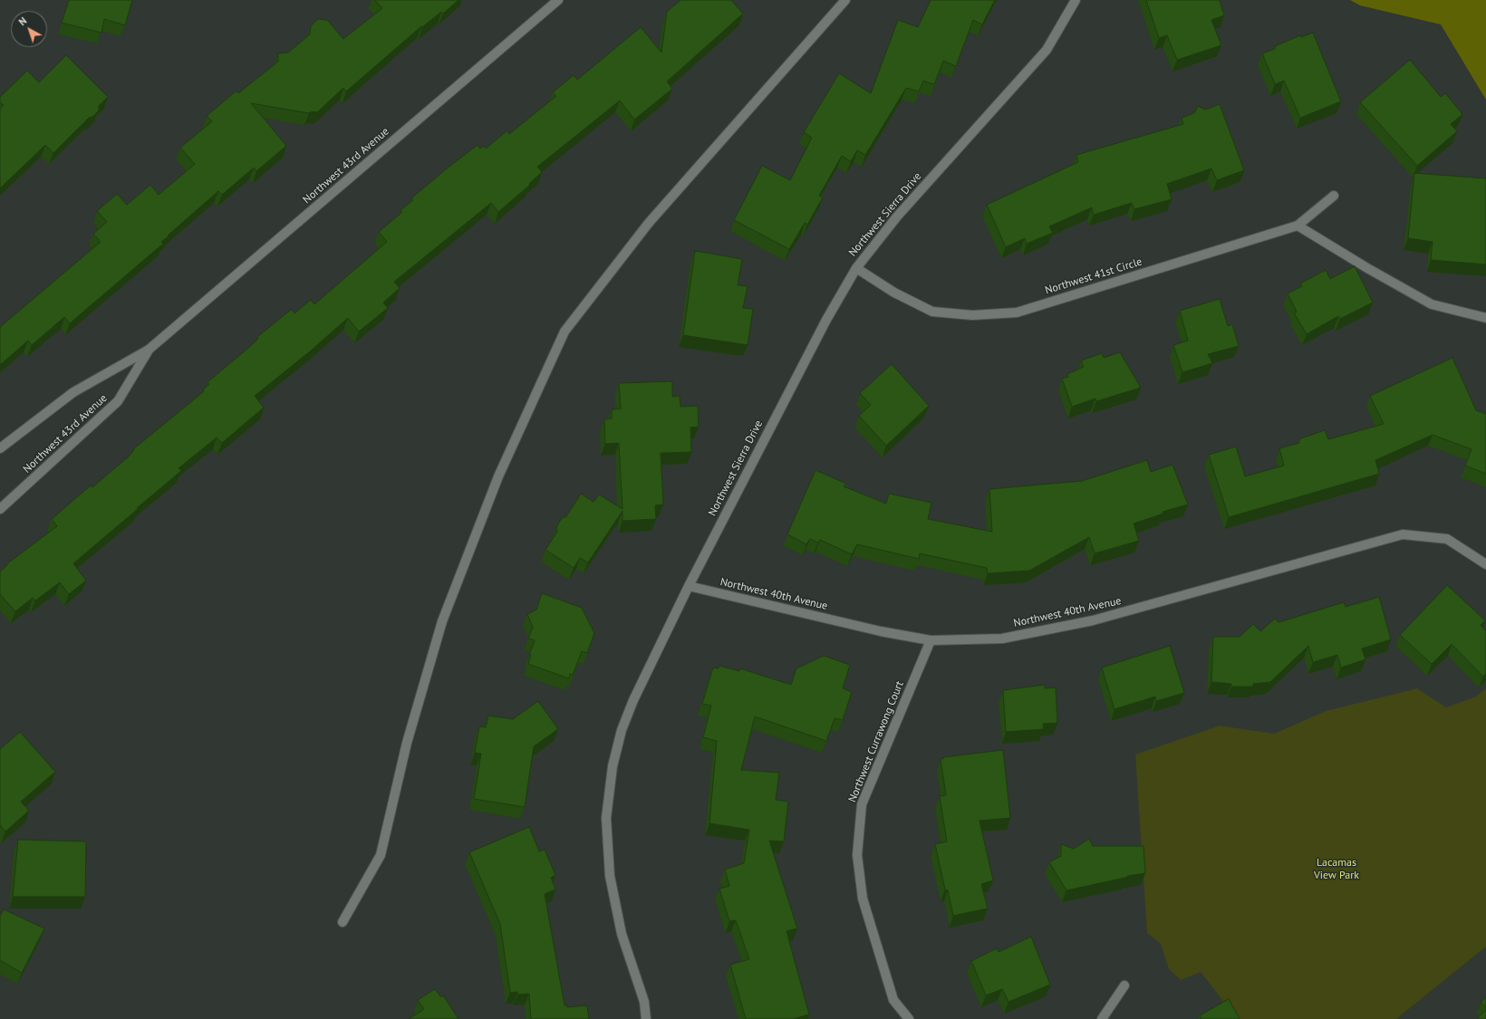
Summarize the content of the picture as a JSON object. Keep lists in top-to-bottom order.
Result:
{
  "streets": {
    "street": [
      "Northwest 43rd Avenue",
      "Northwest Sierra Drive",
      "Northwest 41st Circle",
      "Northwest 40th Avenue",
      "Northwest Currawong Court"
    ]
  },
  "crossings": [
    ["Northwest Sierra Drive", "Northwest 41st Circle"],
    ["Northwest Sierra Drive", "Northwest 40th Avenue"],
    ["Northwest 40th Avenue", "Northwest Currawong Court"]
  ],
  "parks": ["Lacamas View Park"],
  "north": "top left"
}
